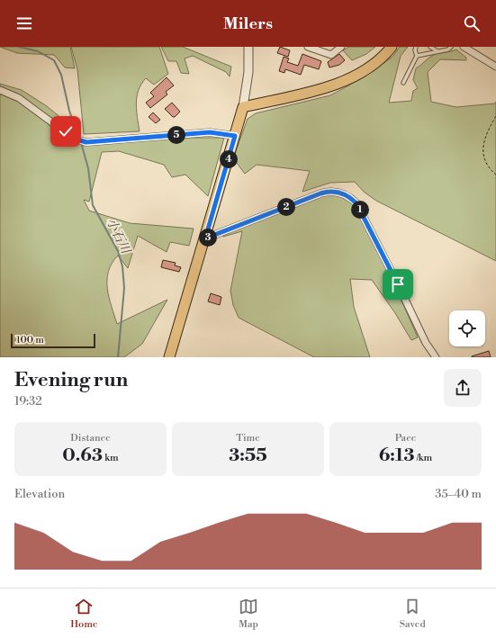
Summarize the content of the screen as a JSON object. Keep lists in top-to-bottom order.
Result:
{
  "water": ["小石川"],
  "scale_bar": "100 m",
  "page": {
    "header": "Milers",
    "pins": [
      "5",
      "4",
      "2",
      "1",
      "3"
    ],
    "scale": "100 m",
    "heading": ["Evening run", "19:32"],
    "stats": [
      ["Distance", "0.63 km"],
      ["Time", "3:55"],
      ["Pace", "6:13 /km"]
    ],
    "chart": ["Elevation", "35–40 m"],
    "tabs": ["Home", "Map", "Saved"]
  }
}
